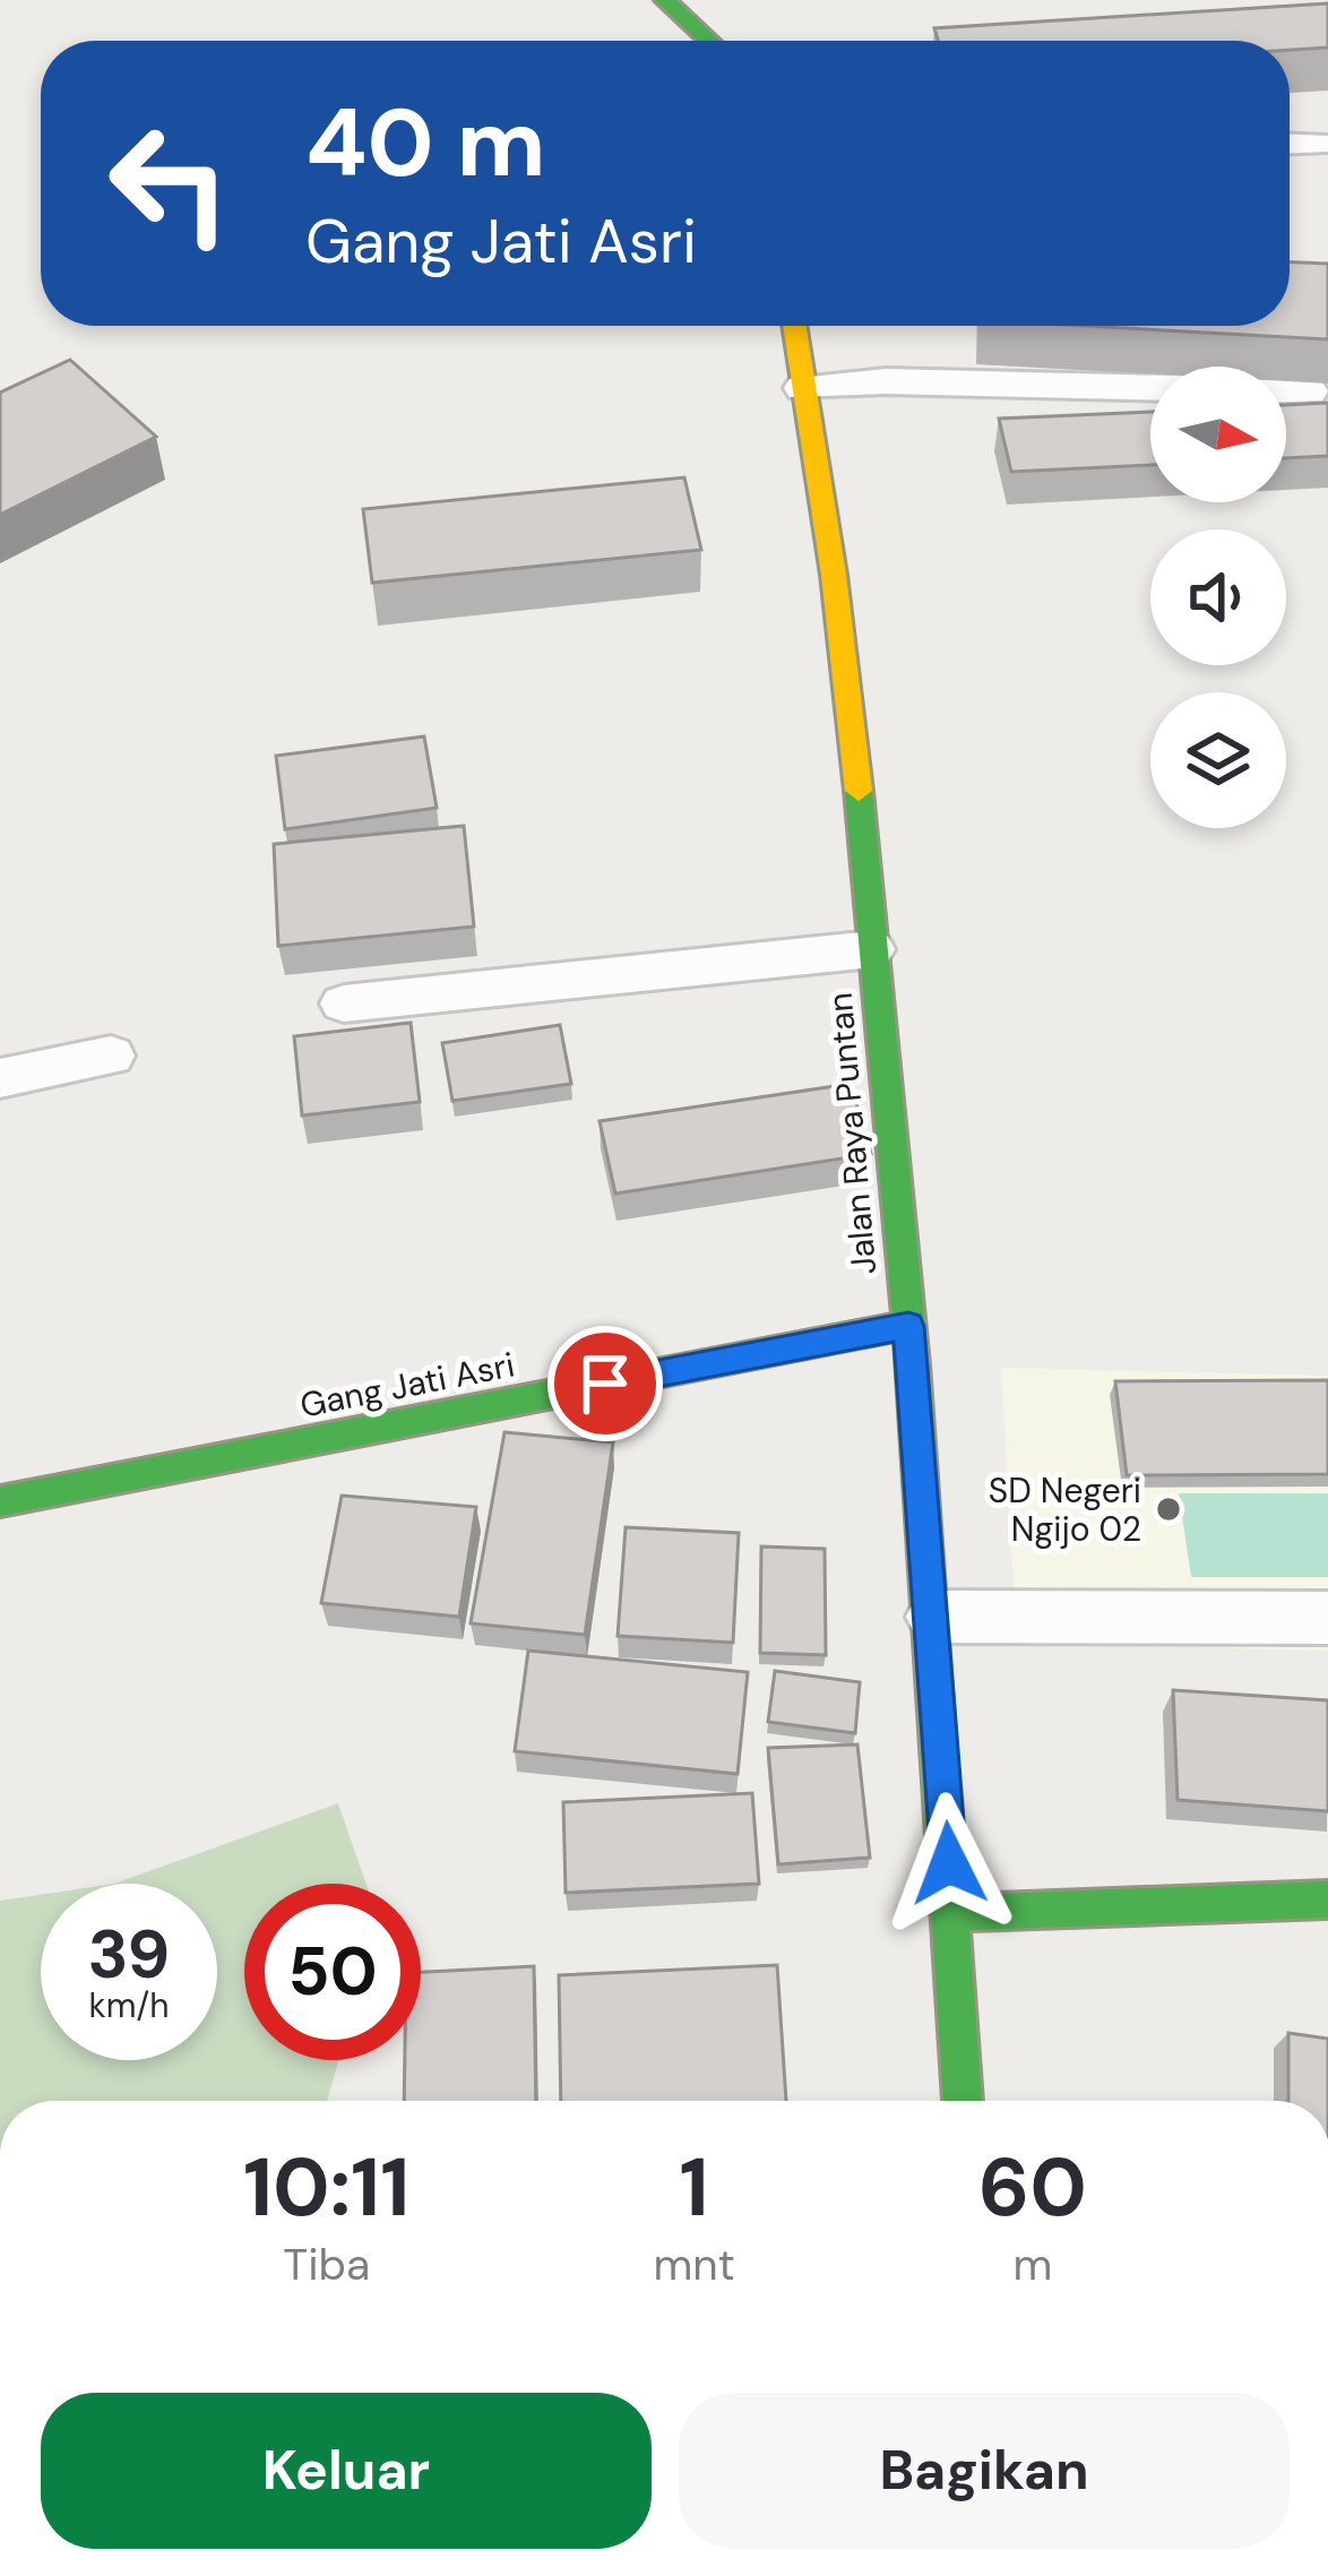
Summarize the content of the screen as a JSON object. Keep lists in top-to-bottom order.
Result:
{
  "streets": {
    "main road": ["Jalan Raya Puntan", "Gang Jati Asri"]
  },
  "crossings": [
    ["Jalan Raya Puntan", "Gang Jati Asri"]
  ],
  "places": ["SD Negeri Ngijo 02"],
  "north": "right",
  "page": {
    "turn": ["40 m", "Gang Jati Asri"],
    "speed": "39 km/h",
    "limit": "50",
    "eta": [
      "10:11",
      "Tiba",
      "1",
      "mnt",
      "60",
      "m"
    ],
    "buttons": ["Keluar", "Bagikan"]
  }
}
